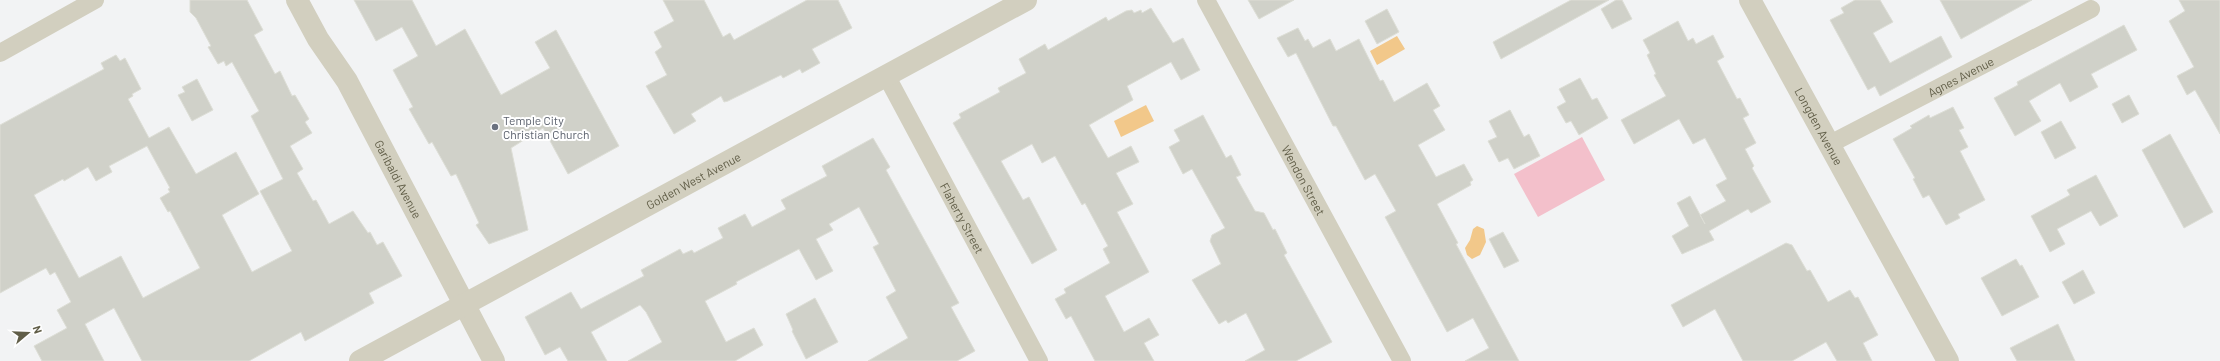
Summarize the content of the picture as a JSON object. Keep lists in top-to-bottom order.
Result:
{
  "streets": {
    "street": [
      "Agnes Avenue",
      "Longden Avenue",
      "Garibaldi Avenue",
      "Wendon Street",
      "Golden West Avenue",
      "Flaherty Street"
    ]
  },
  "crossings": [
    ["Agnes Avenue", "Longden Avenue"],
    ["Garibaldi Avenue", "Golden West Avenue"],
    ["Golden West Avenue", "Flaherty Street"]
  ],
  "places": ["Temple City Christian Church"],
  "north": "right"
}
